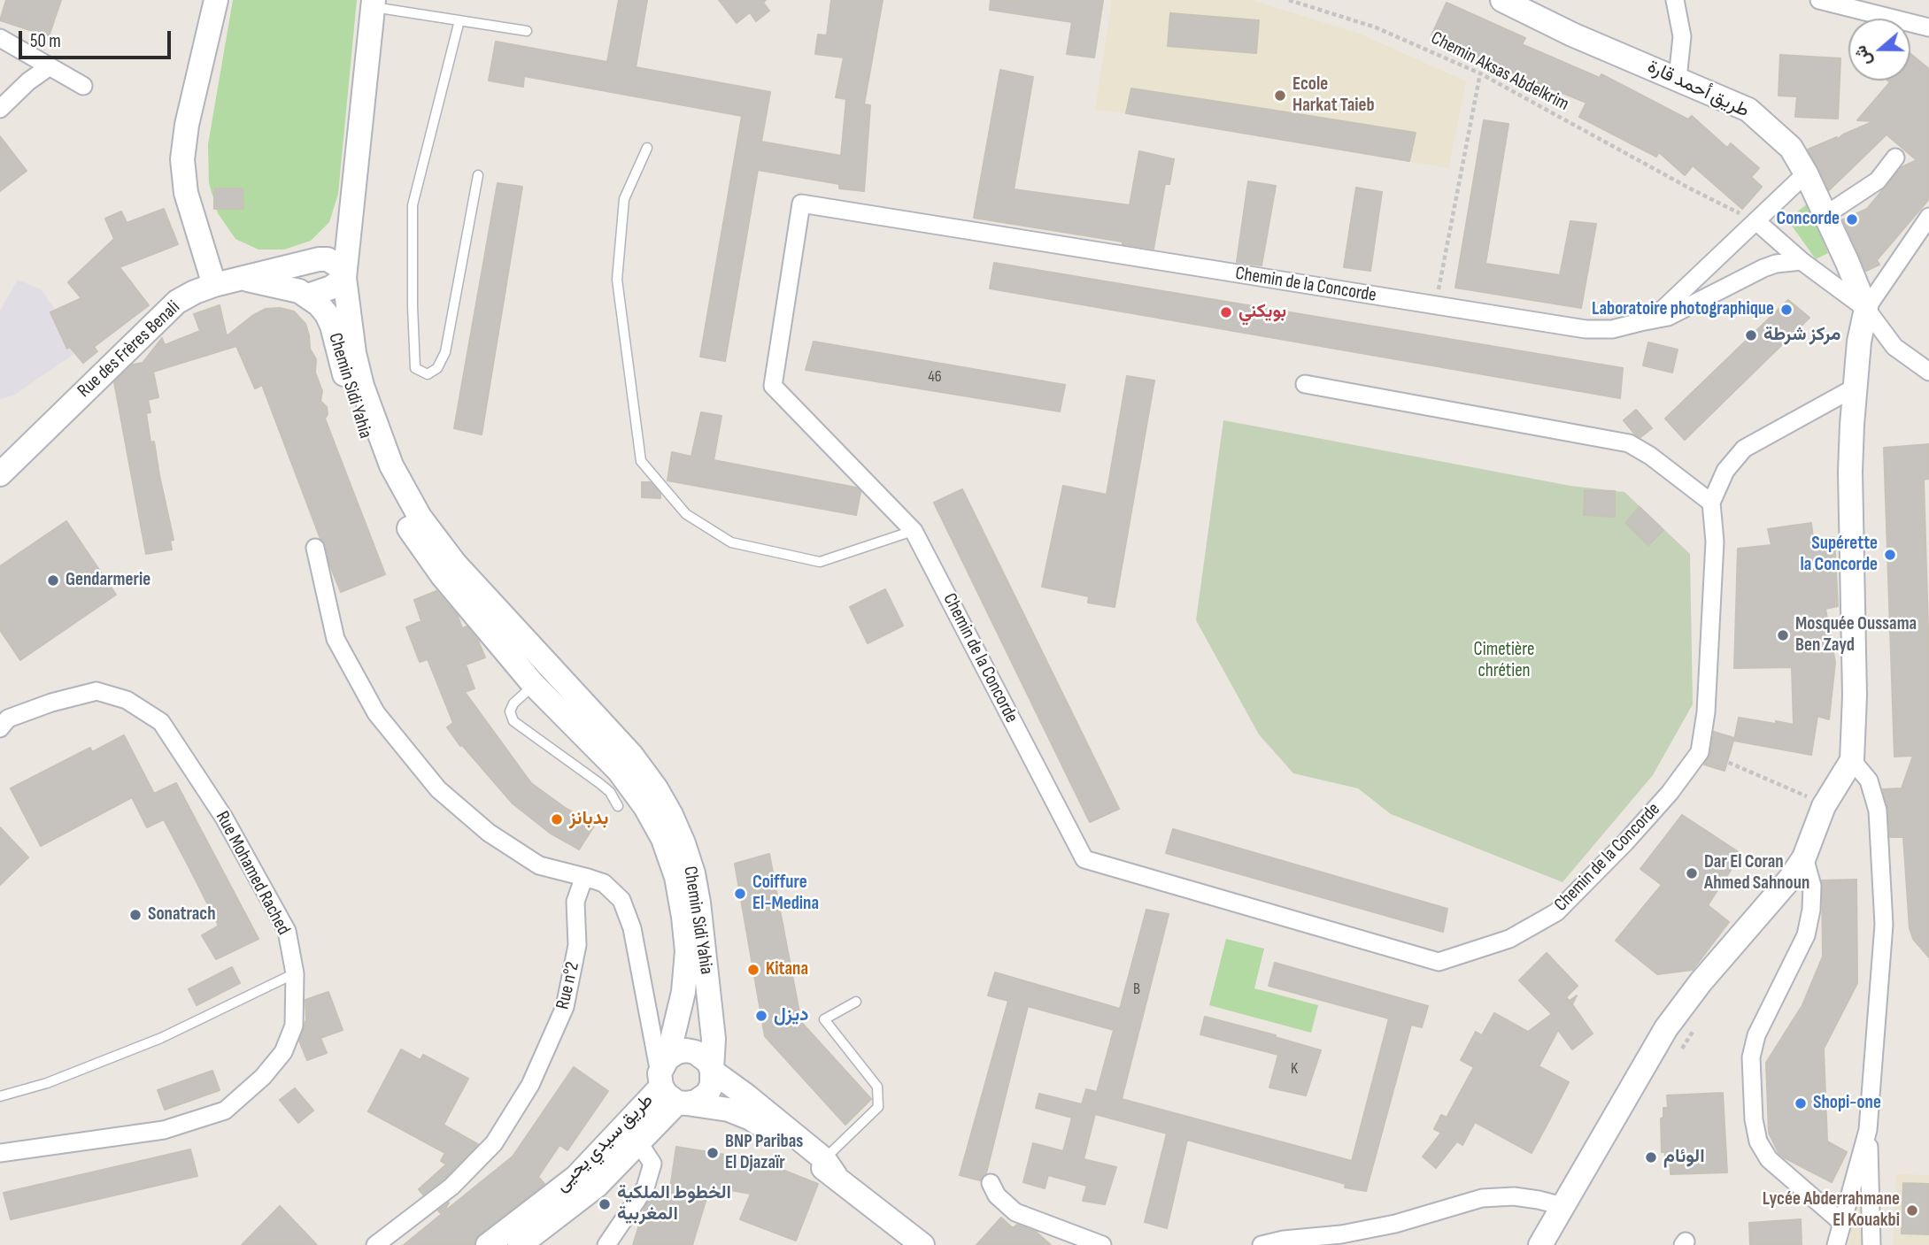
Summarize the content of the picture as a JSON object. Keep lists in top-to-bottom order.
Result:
{
  "streets": {
    "main road": [
      "طريق أحمد قارة",
      "Rue des Frères Benali",
      "Chemin Sidi Yahia",
      "طريق سيدي يحيى"
    ],
    "street": ["Chemin de la Concorde", "Rue Mohamed Rached", "Rue n°2"],
    "path": ["Chemin Aksas Abdelkrim"]
  },
  "crossings": [
    ["Rue des Frères Benali", "Chemin Sidi Yahia"],
    ["Chemin Sidi Yahia", "طريق سيدي يحيى"]
  ],
  "parks": ["Cimetière chrétien"],
  "places": [
    "Ecole Harkat Taieb",
    "Concorde",
    "Laboratoire photographique",
    "بويكني",
    "مركز شرطة",
    "Supérette la Concorde",
    "Gendarmerie",
    "Mosquée Oussama Ben Zayd",
    "بدبانز",
    "Dar El Coran Ahmed Sahnoun",
    "Coiffure El-Medina",
    "Sonatrach",
    "Kitana",
    "ديزل",
    "Shopi-one",
    "BNP Paribas El Djazaïr",
    "الوئام",
    "الخطوط الملكية المغربية",
    "Lycée Abderrahmane El Kouakbi"
  ],
  "house_numbers": ["46", "B", "K"],
  "scale_bar": "50 m",
  "north": "left"
}
